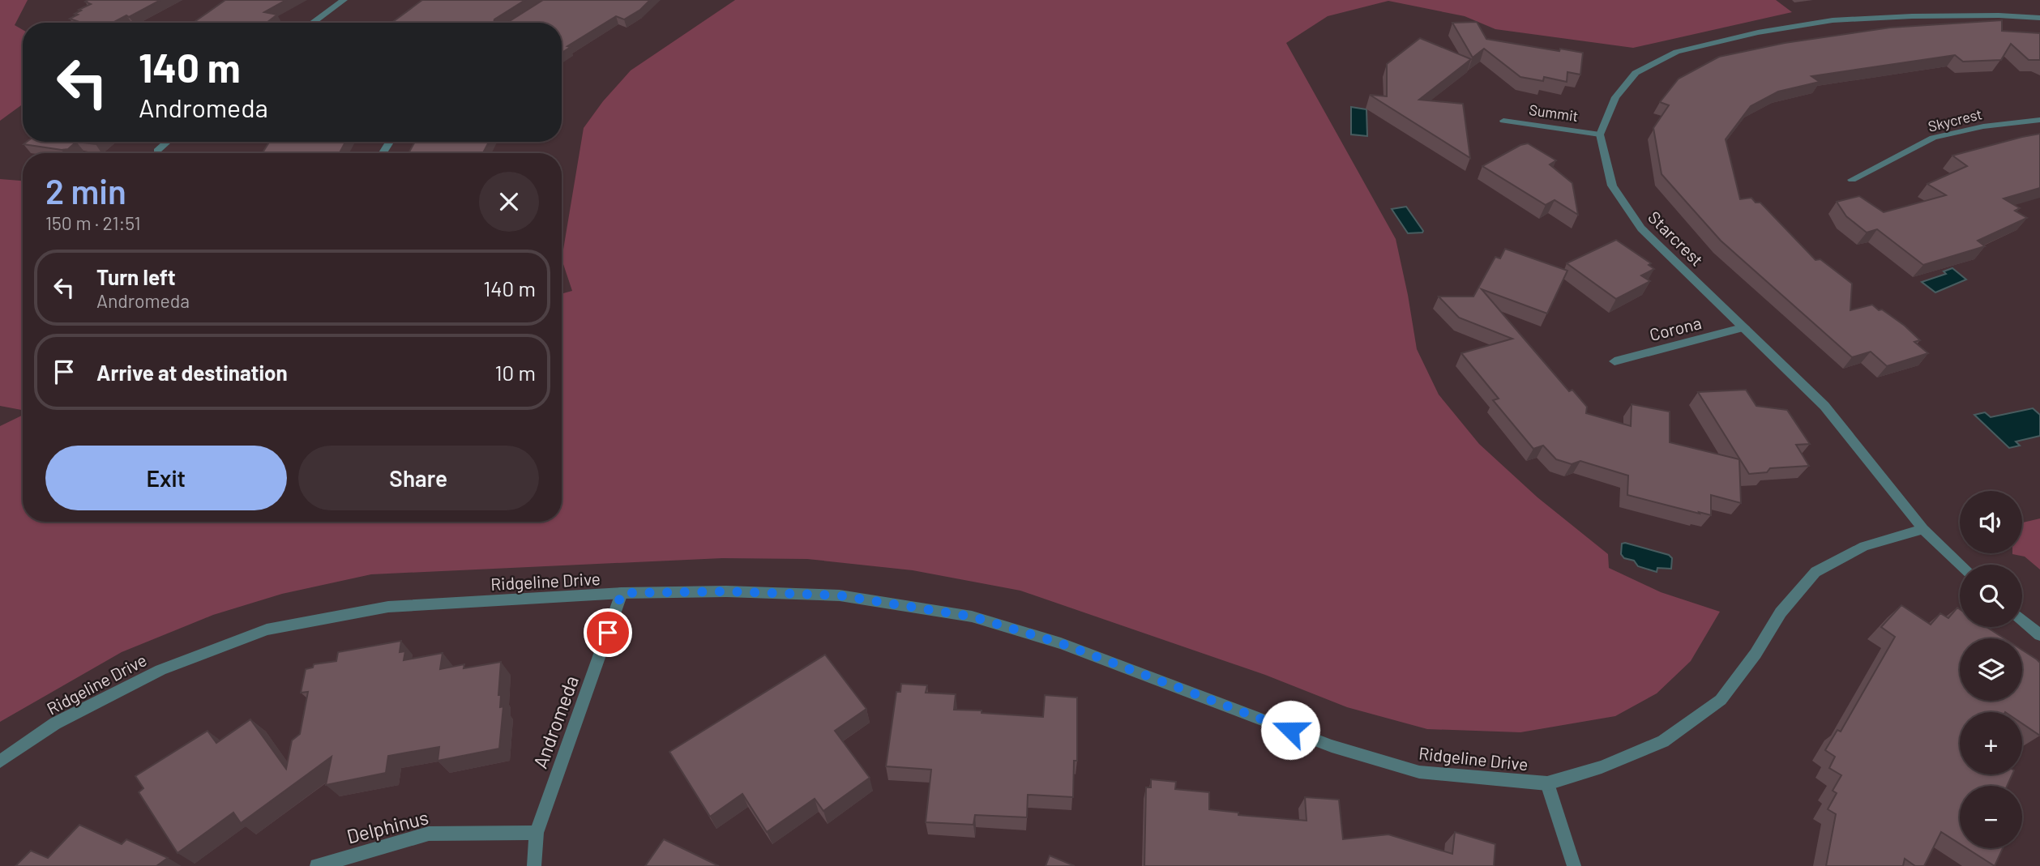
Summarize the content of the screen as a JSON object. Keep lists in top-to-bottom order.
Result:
{
  "streets": {
    "street": [
      "Summit",
      "Skycrest",
      "Starcrest",
      "Corona",
      "Ridgeline Drive",
      "Andromeda",
      "Delphinus"
    ]
  },
  "crossings": [
    ["Summit", "Starcrest"],
    ["Starcrest", "Corona"],
    ["Starcrest", "Ridgeline Drive"],
    ["Ridgeline Drive", "Andromeda"],
    ["Andromeda", "Delphinus"]
  ],
  "page": {
    "turn": ["140 m", "Andromeda"],
    "heading": ["2 min", "150 m · 21:51"],
    "list": [
      {
        "name": "Turn left",
        "note": "Andromeda",
        "value": "140 m"
      },
      {
        "name": "Arrive at destination",
        "value": "10 m"
      }
    ],
    "buttons": ["Exit", "Share"],
    "map_buttons": ["+", "−"]
  }
}
